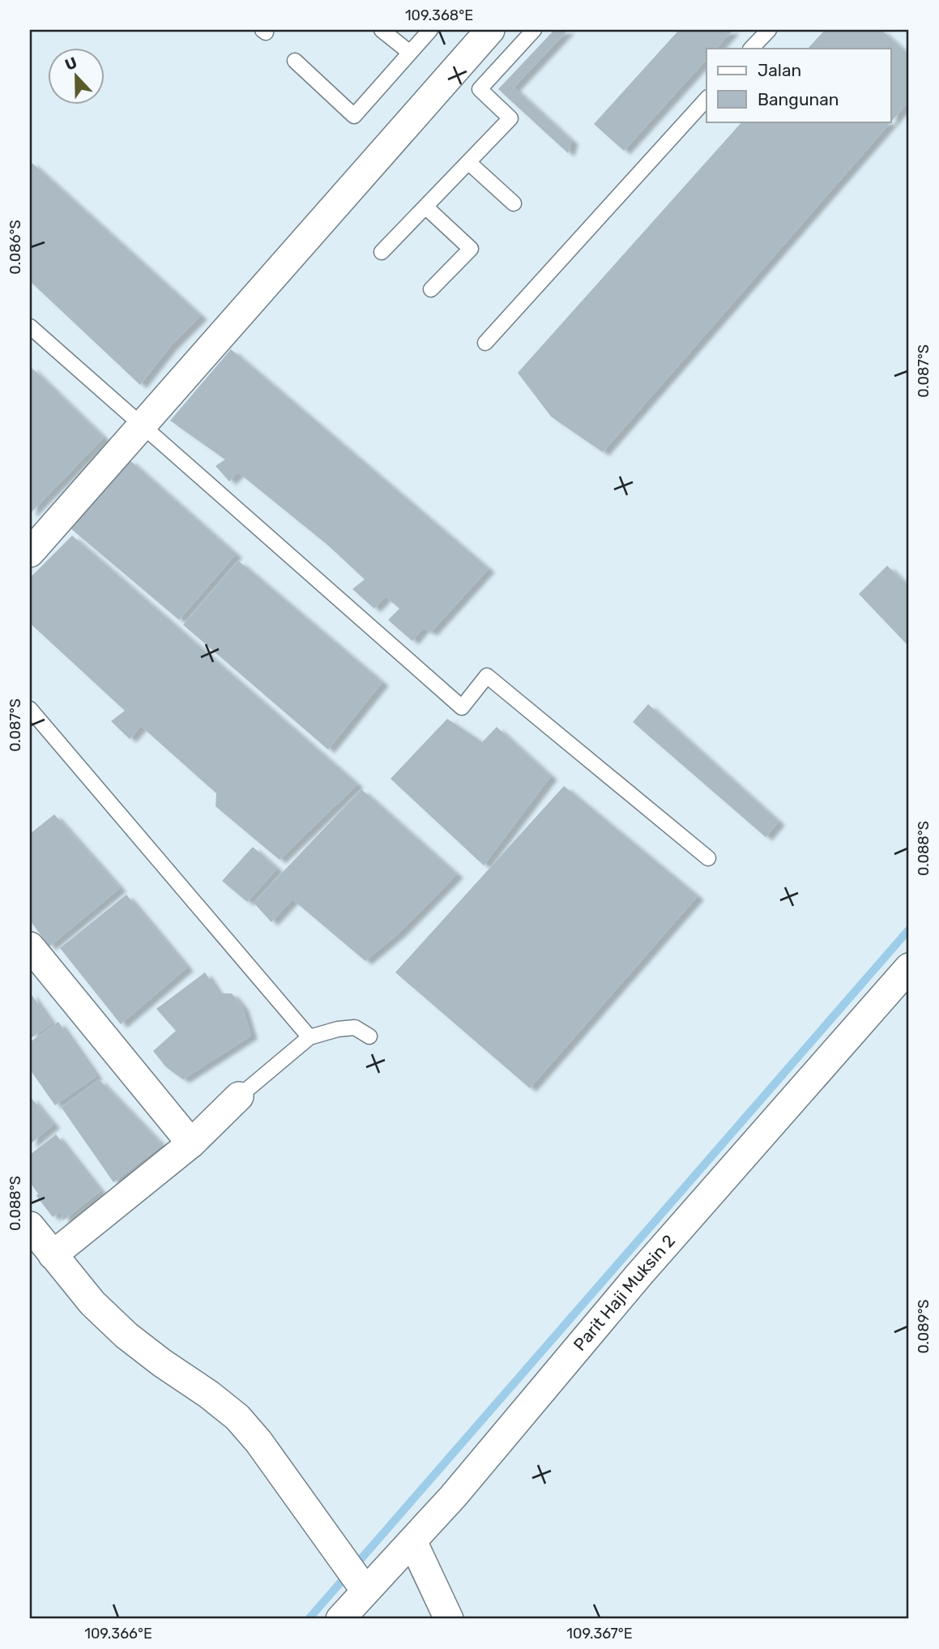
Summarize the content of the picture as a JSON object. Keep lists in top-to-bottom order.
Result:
{
  "streets": {
    "street": ["Parit Haji Muksin 2"]
  },
  "legend": ["Jalan", "Bangunan"],
  "north": "top",
  "coordinates": [
    "109.368°E",
    "0.086°S",
    "0.087°S",
    "0.088°S",
    "0.089°S",
    "109.366°E",
    "109.367°E"
  ]
}
